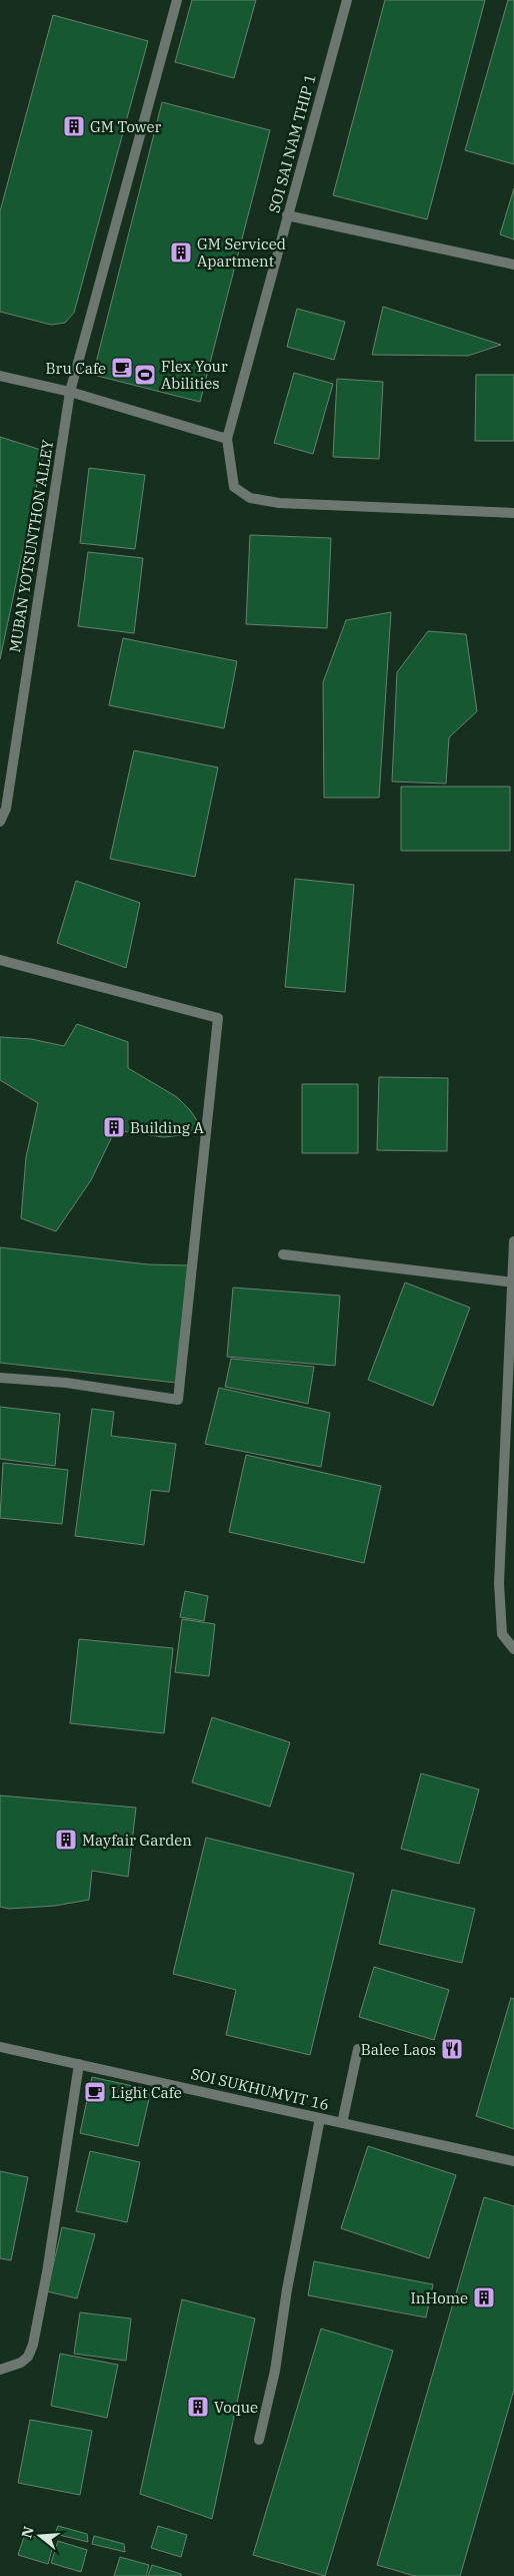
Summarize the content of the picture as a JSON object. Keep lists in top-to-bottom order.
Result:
{
  "streets": {
    "street": ["SOI SAI NAM THIP 1", "MUBAN YOTSUNTHON ALLEY", "SOI SUKHUMVIT 16"]
  },
  "places": {
    "building": [
      "GM Tower",
      "GM Serviced Apartment",
      "Building A",
      "Mayfair Garden",
      "InHome",
      "Voque"
    ],
    "cafe": ["Bru Cafe", "Light Cafe"],
    "sports": ["Flex Your Abilities"],
    "restaurant": ["Balee Laos"]
  },
  "north": "left"
}
